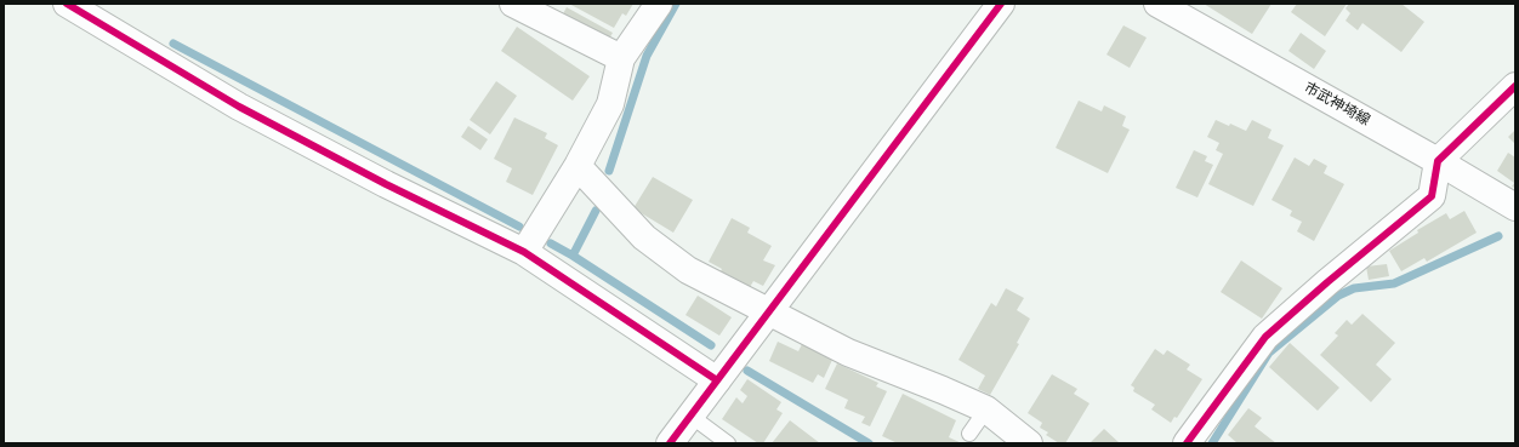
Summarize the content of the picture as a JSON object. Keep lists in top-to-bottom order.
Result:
{
  "streets": {
    "street": ["市武神埼線"]
  }
}
